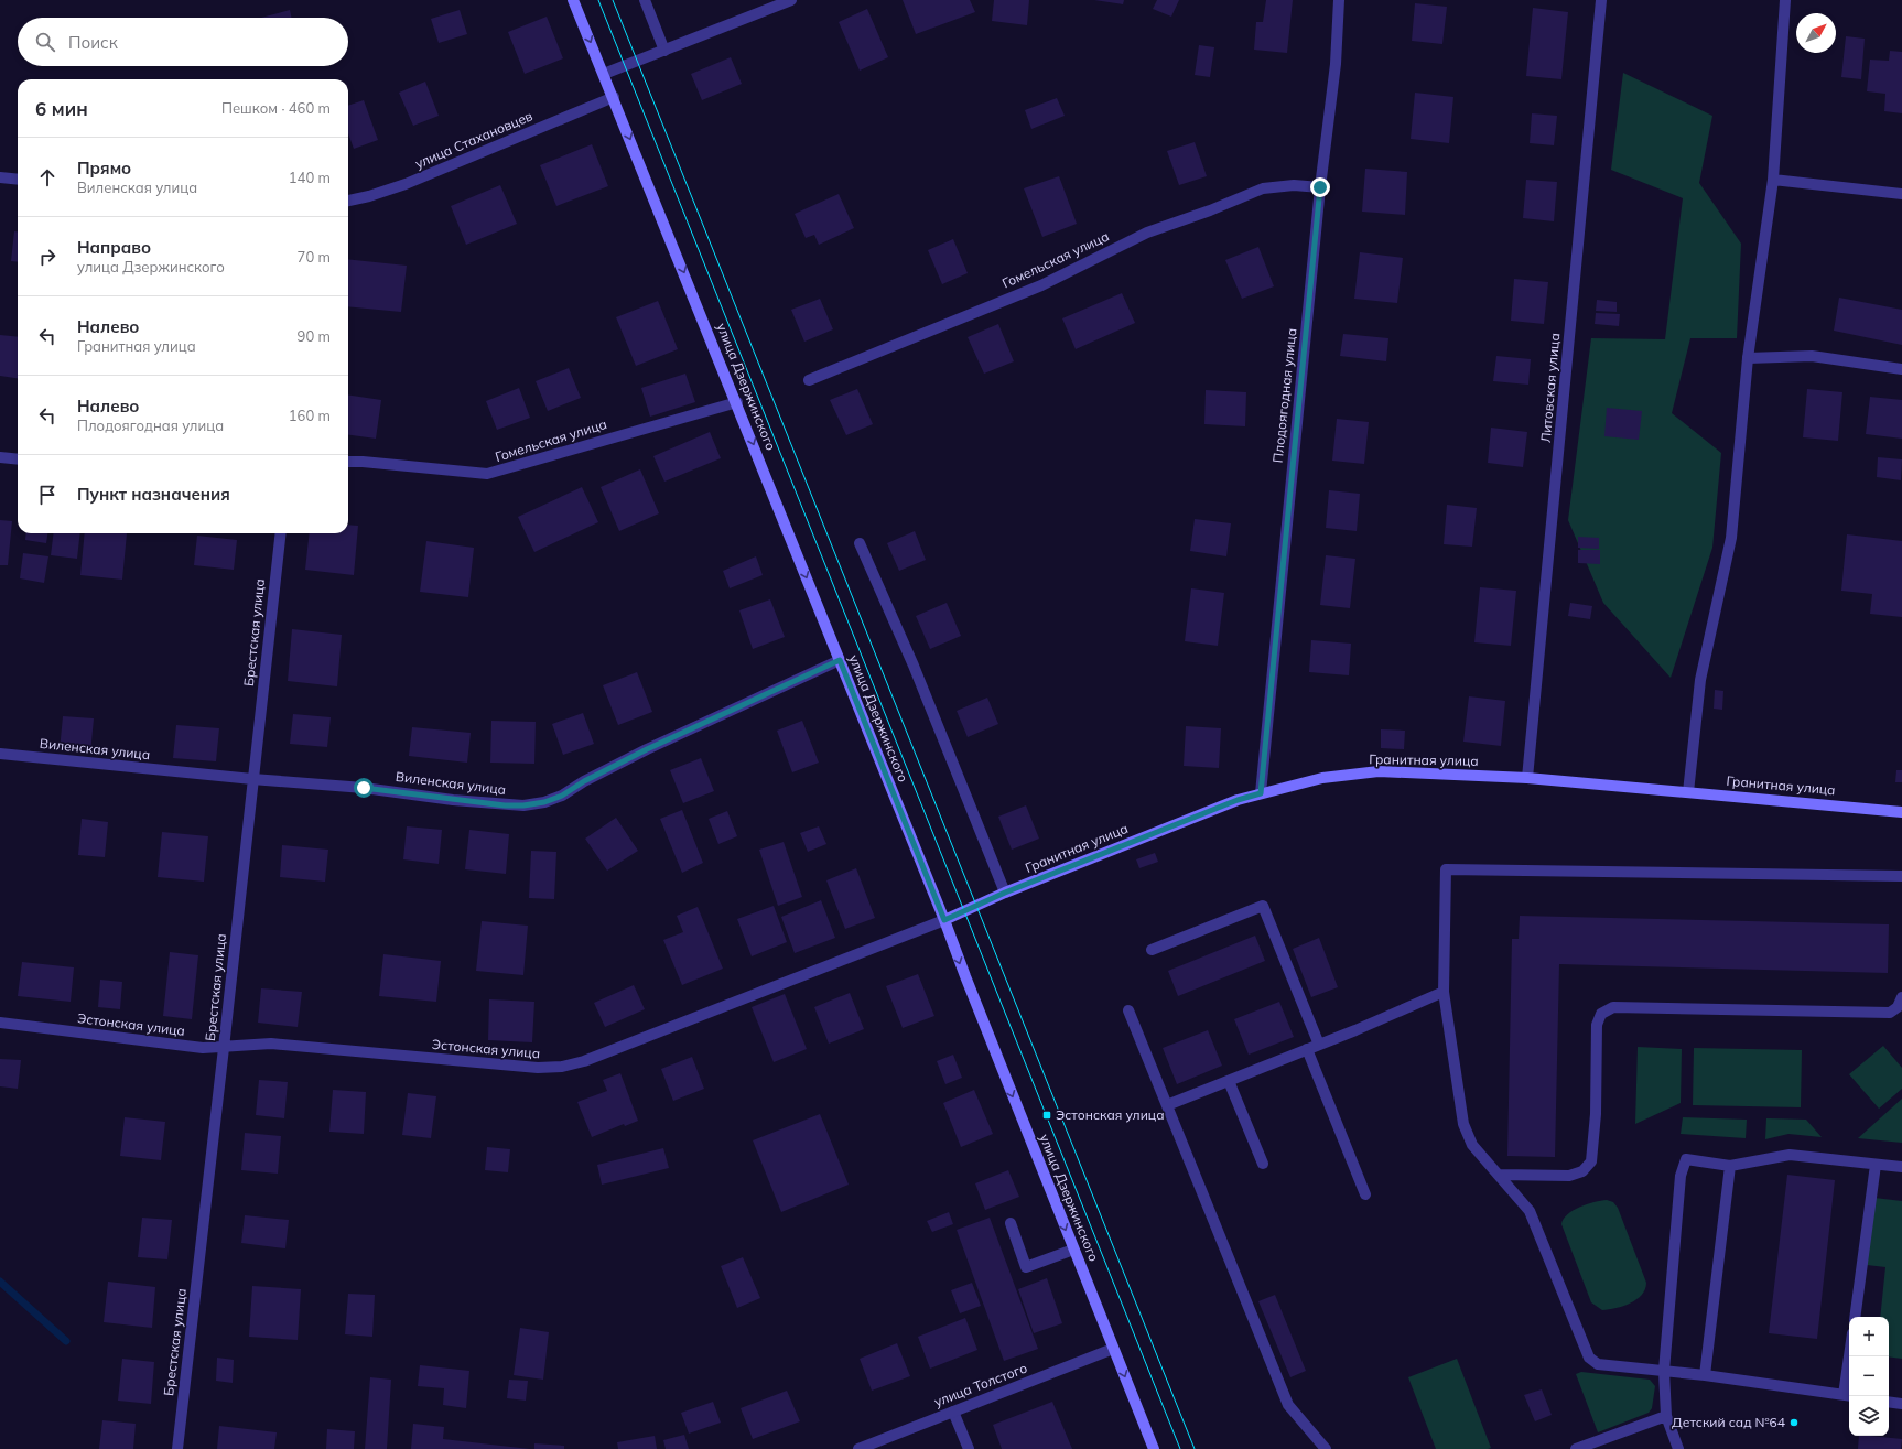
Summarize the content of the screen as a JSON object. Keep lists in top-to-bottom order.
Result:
{
  "streets": {
    "main road": ["улица Дзержинского", "Гранитная улица"],
    "street": [
      "улица Стахановцев",
      "Гомельская улица",
      "Литовская улица",
      "Плодоягодная улица",
      "Брестская улица",
      "Виленская улица",
      "Эстонская улица",
      "улица Толстого"
    ]
  },
  "crossings": [
    ["улица Стахановцев", "улица Дзержинского"],
    ["Гомельская улица", "улица Дзержинского"],
    ["Гомельская улица", "Плодоягодная улица"],
    ["улица Дзержинского", "Виленская улица"],
    ["улица Дзержинского", "Гранитная улица"],
    ["улица Дзержинского", "Эстонская улица"],
    ["улица Дзержинского", "улица Толстого"],
    ["Литовская улица", "Гранитная улица"],
    ["Плодоягодная улица", "Гранитная улица"],
    ["Брестская улица", "Виленская улица"],
    ["Брестская улица", "Эстонская улица"],
    ["Гранитная улица", "Эстонская улица"]
  ],
  "one_way": ["улица Дзержинского"],
  "places": {
    "transit": ["Эстонская улица"],
    "other": ["Детский сад №64"]
  },
  "north": "top right",
  "page": {
    "search": "Поиск",
    "heading": ["6 мин", "Пешком · 460 m"],
    "list": [
      ["Прямо", "Виленская улица", "140 m"],
      ["Направо", "улица Дзержинского", "70 m"],
      ["Налево", "Гранитная улица", "90 m"],
      ["Налево", "Плодоягодная улица", "160 m"],
      "Пункт назначения"
    ],
    "map_buttons": ["+", "−"]
  }
}
